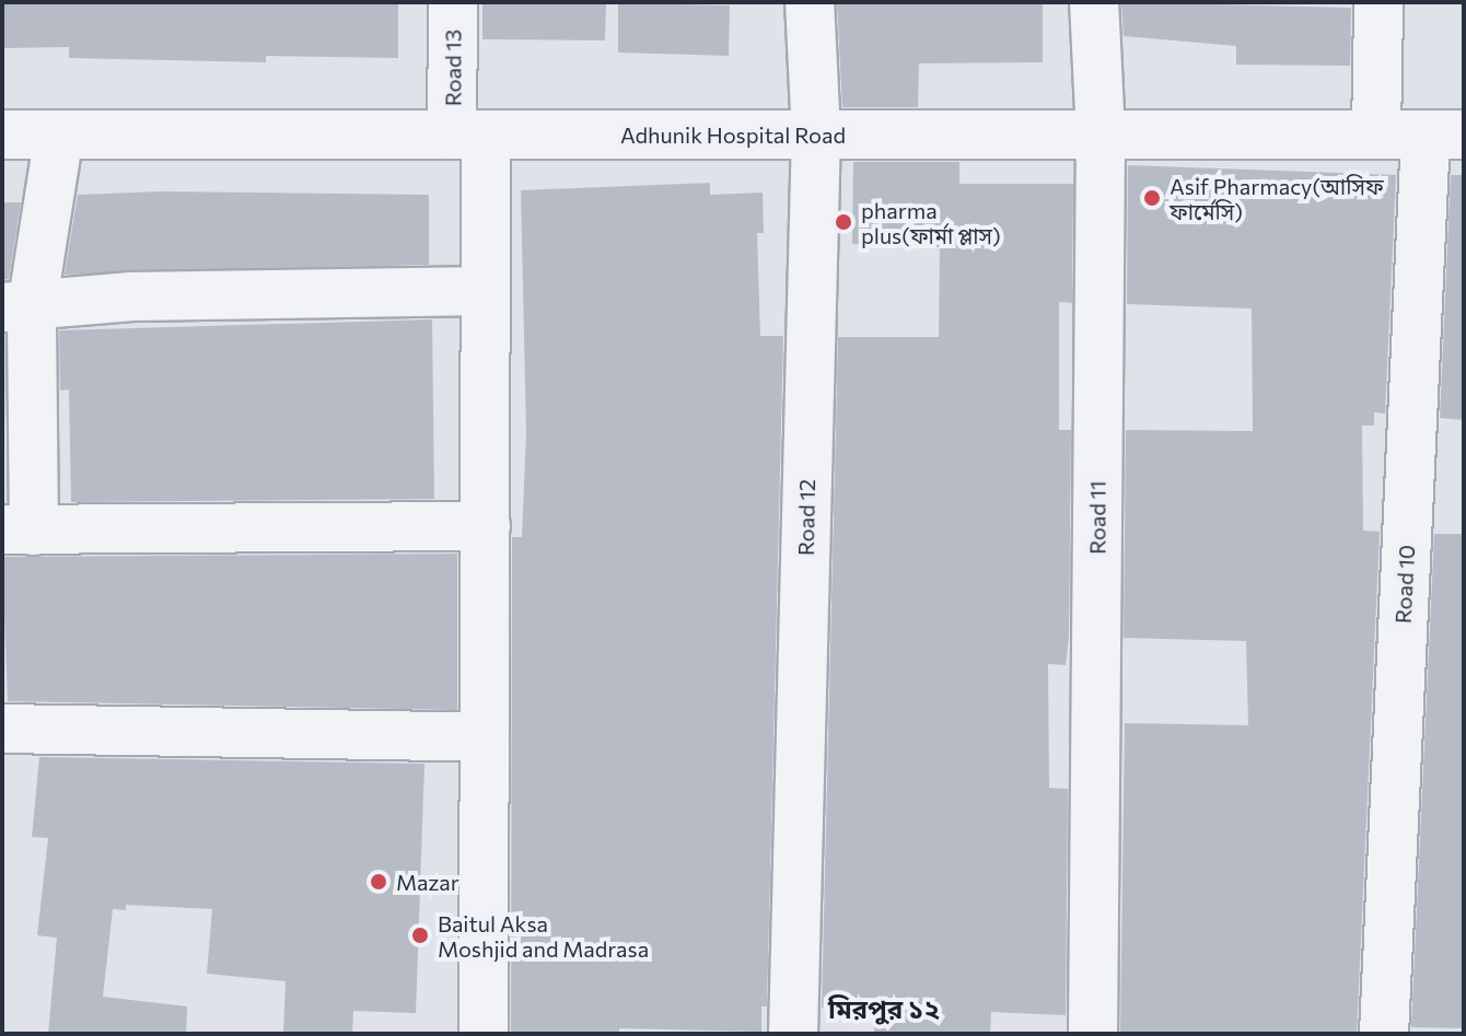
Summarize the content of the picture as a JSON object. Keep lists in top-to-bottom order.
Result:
{
  "streets": {
    "street": [
      "Road 13",
      "Adhunik Hospital Road",
      "Road 12",
      "Road 11",
      "Road 10"
    ]
  },
  "crossings": [
    ["Road 13", "Adhunik Hospital Road"],
    ["Adhunik Hospital Road", "Road 12"],
    ["Adhunik Hospital Road", "Road 11"],
    ["Adhunik Hospital Road", "Road 10"]
  ],
  "districts": ["মিরপুর ১২"],
  "places": [
    "Asif Pharmacy(আসিফ ফার্মেসি)",
    "pharma plus(ফার্মা প্লাস)",
    "Mazar",
    "Baitul Aksa Moshjid and Madrasa"
  ]
}
